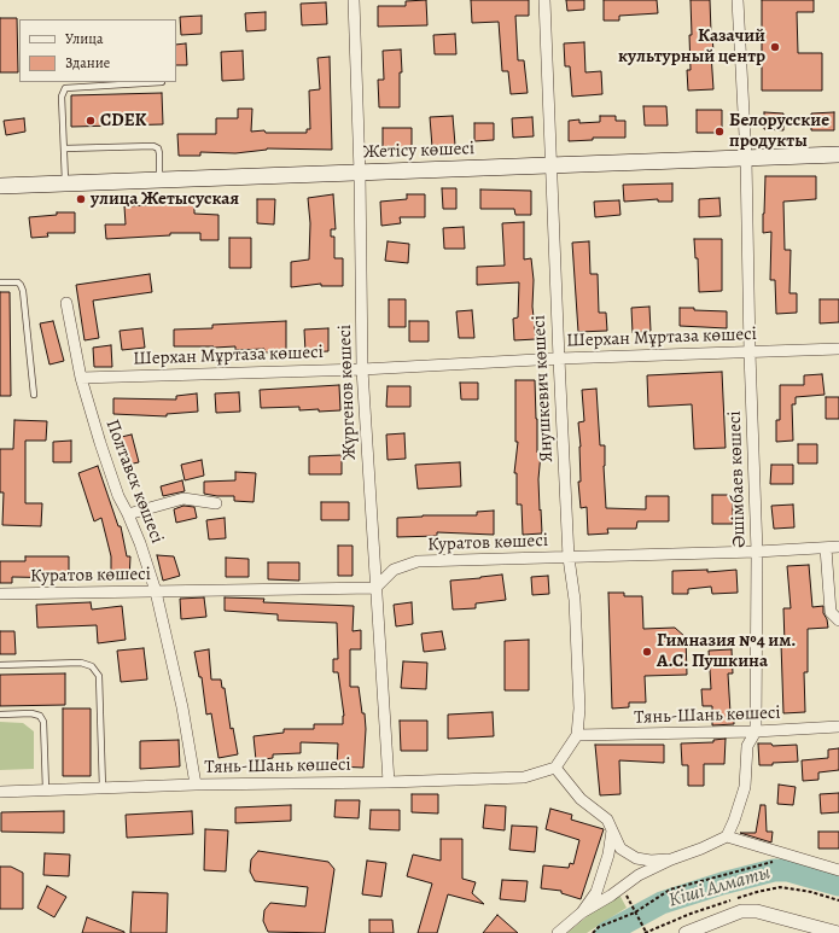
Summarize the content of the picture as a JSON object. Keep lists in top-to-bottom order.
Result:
{
  "streets": {
    "main road": ["Жетісу көшесі"],
    "street": [
      "Шерхан Мұртаза көшесі",
      "Янушкевич көшесі",
      "Жүргенов көшесі",
      "Әшімбаев көшесі",
      "Полтавск көшесі",
      "Куратов көшесі",
      "Тянь-Шань көшесі"
    ]
  },
  "crossings": [
    ["Жетісу көшесі", "Янушкевич көшесі"],
    ["Жетісу көшесі", "Жүргенов көшесі"],
    ["Жетісу көшесі", "Әшімбаев көшесі"],
    ["Шерхан Мұртаза көшесі", "Янушкевич көшесі"],
    ["Шерхан Мұртаза көшесі", "Жүргенов көшесі"],
    ["Шерхан Мұртаза көшесі", "Әшімбаев көшесі"],
    ["Шерхан Мұртаза көшесі", "Полтавск көшесі"],
    ["Янушкевич көшесі", "Куратов көшесі"],
    ["Янушкевич көшесі", "Тянь-Шань көшесі"],
    ["Жүргенов көшесі", "Куратов көшесі"],
    ["Жүргенов көшесі", "Тянь-Шань көшесі"],
    ["Әшімбаев көшесі", "Куратов көшесі"],
    ["Әшімбаев көшесі", "Тянь-Шань көшесі"],
    ["Полтавск көшесі", "Куратов көшесі"],
    ["Полтавск көшесі", "Тянь-Шань көшесі"]
  ],
  "water": ["Кіші Алматы"],
  "places": [
    "Казачий культурный центр",
    "CDEK",
    "Белорусские продукты",
    "улица Жетысуская",
    "Гимназия №4 им. А.С. Пушкина"
  ],
  "legend": ["Улица", "Здание"]
}
